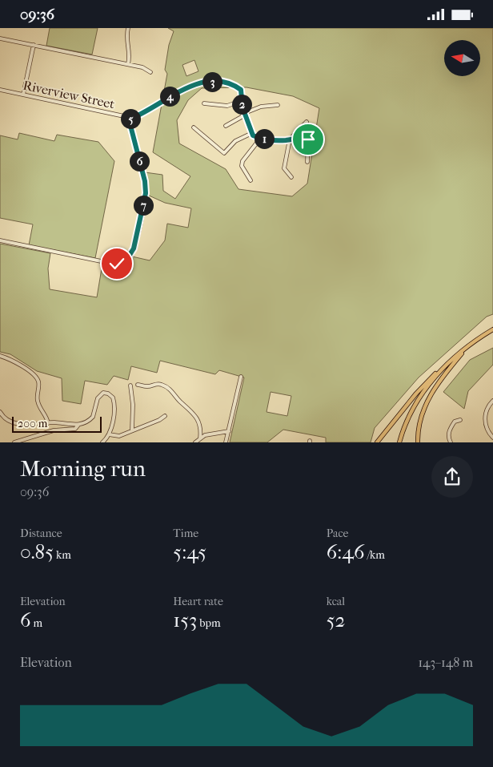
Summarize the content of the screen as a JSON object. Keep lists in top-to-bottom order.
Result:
{
  "streets": {
    "street": ["Riverview Street"]
  },
  "scale_bar": "200 m",
  "north": "left",
  "page": {
    "status": "09:36",
    "pins": [
      "3",
      "4",
      "2",
      "5",
      "1",
      "6",
      "7"
    ],
    "scale": "200 m",
    "heading": ["Morning run", "09:36"],
    "stats": [
      ["Distance", "0.85 km"],
      ["Time", "5:45"],
      ["Pace", "6:46 /km"],
      ["Elevation", "6 m"],
      ["Heart rate", "153 bpm"],
      ["kcal", "52"]
    ],
    "chart": ["Elevation", "143–148 m"]
  }
}
